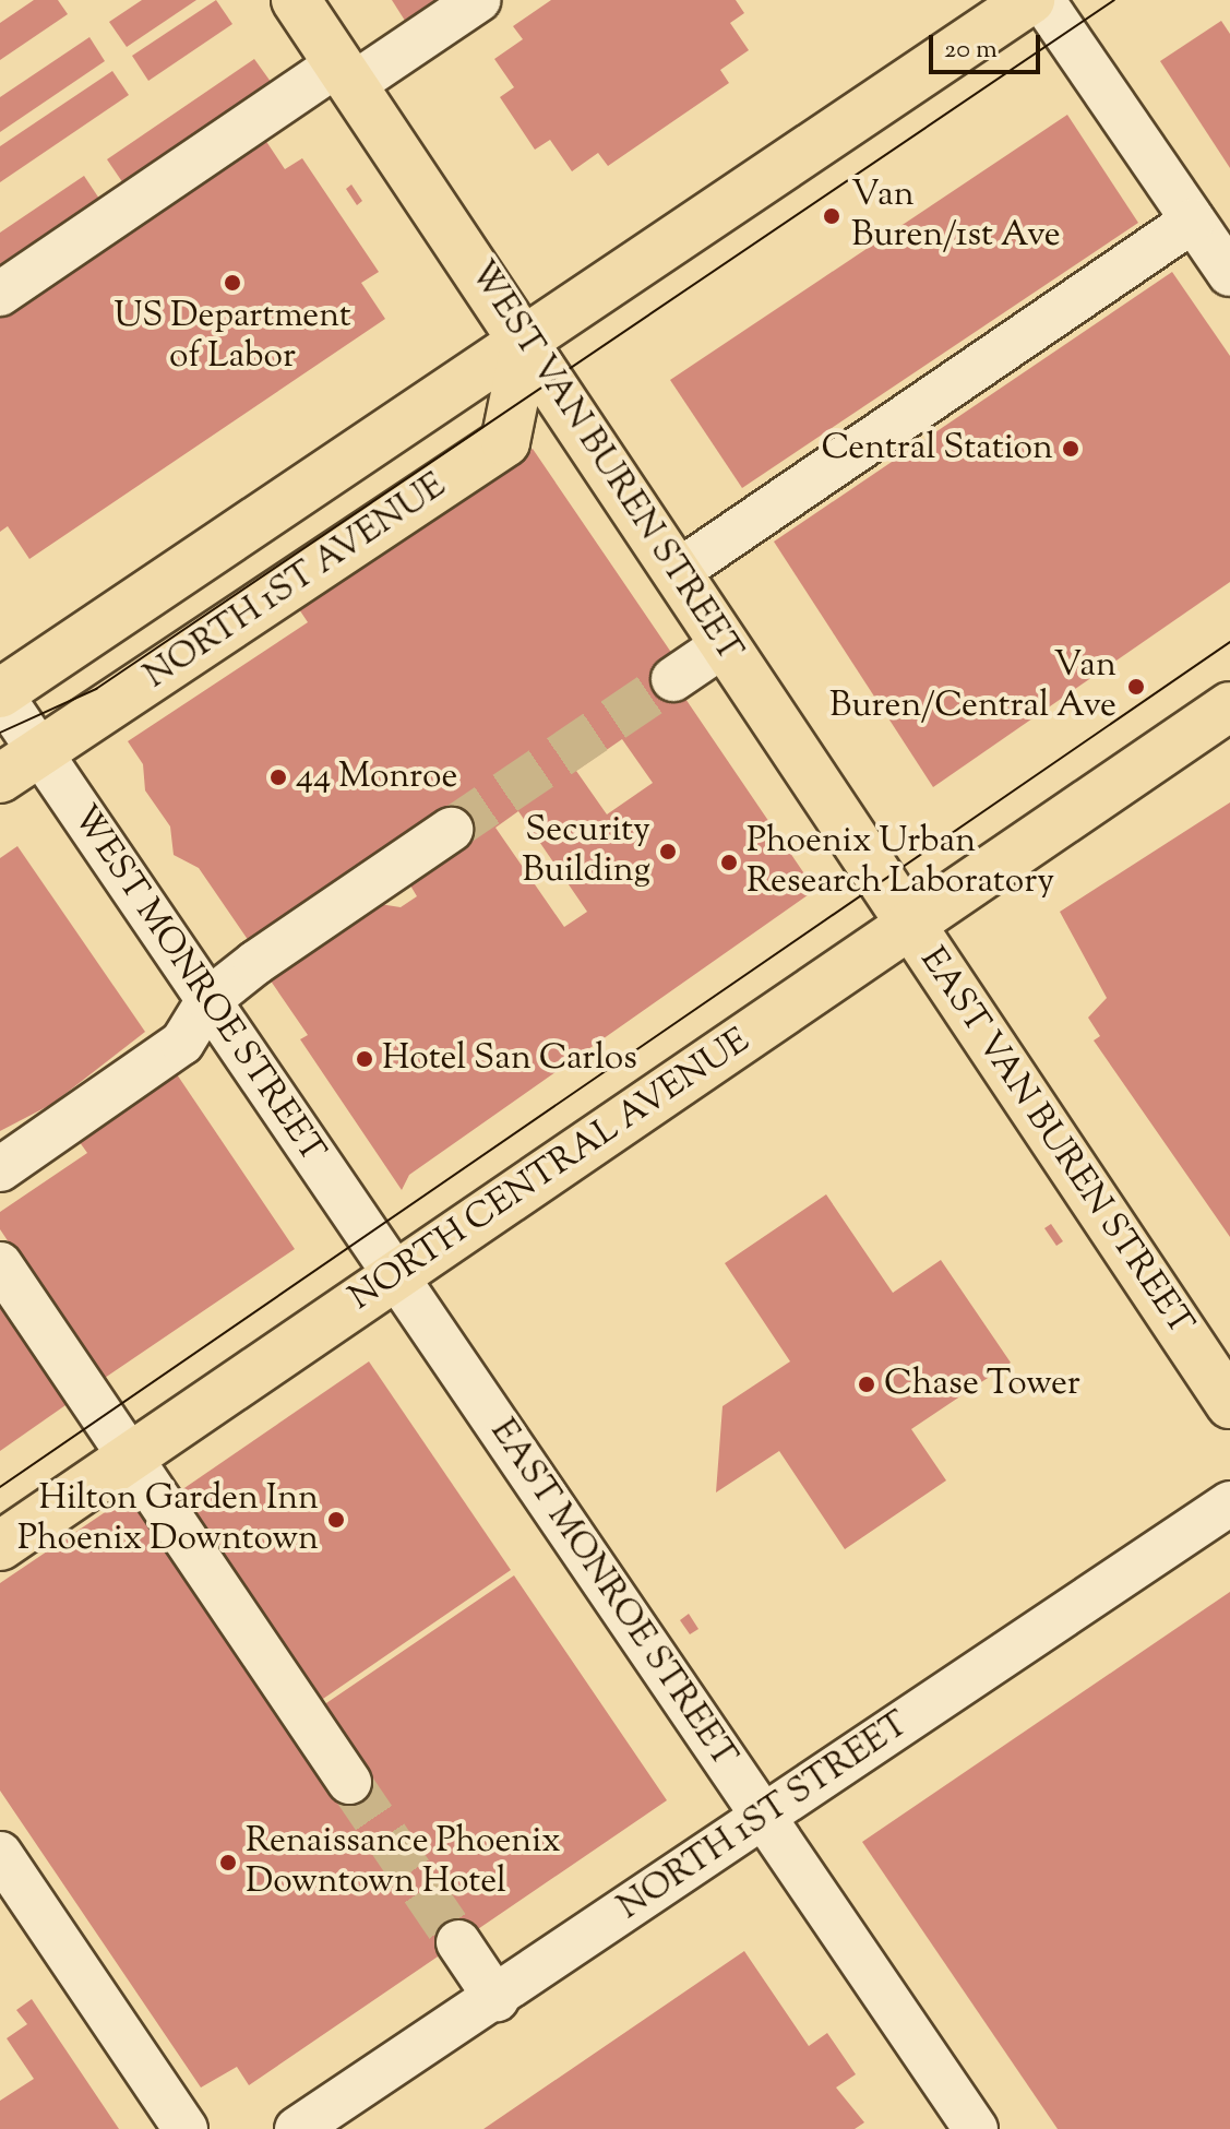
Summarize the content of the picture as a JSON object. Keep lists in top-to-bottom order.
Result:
{
  "streets": {
    "main road": [
      "WEST VAN BUREN STREET",
      "NORTH 1ST AVENUE",
      "EAST VAN BUREN STREET",
      "NORTH CENTRAL AVENUE"
    ],
    "street": ["WEST MONROE STREET", "EAST MONROE STREET", "NORTH 1ST STREET"]
  },
  "crossings": [
    ["WEST VAN BUREN STREET", "NORTH 1ST AVENUE"],
    ["WEST VAN BUREN STREET", "EAST VAN BUREN STREET"],
    ["WEST VAN BUREN STREET", "NORTH CENTRAL AVENUE"],
    ["NORTH 1ST AVENUE", "WEST MONROE STREET"],
    ["WEST MONROE STREET", "NORTH CENTRAL AVENUE"],
    ["WEST MONROE STREET", "EAST MONROE STREET"],
    ["EAST VAN BUREN STREET", "NORTH CENTRAL AVENUE"],
    ["NORTH CENTRAL AVENUE", "EAST MONROE STREET"],
    ["EAST MONROE STREET", "NORTH 1ST STREET"]
  ],
  "places": [
    "Van Buren/1st Ave",
    "US Department of Labor",
    "Central Station",
    "Van Buren/Central Ave",
    "44 Monroe",
    "Security Building",
    "Phoenix Urban Research Laboratory",
    "Hotel San Carlos",
    "Chase Tower",
    "Hilton Garden Inn Phoenix Downtown",
    "Renaissance Phoenix Downtown Hotel"
  ],
  "scale_bar": "20 m"
}
